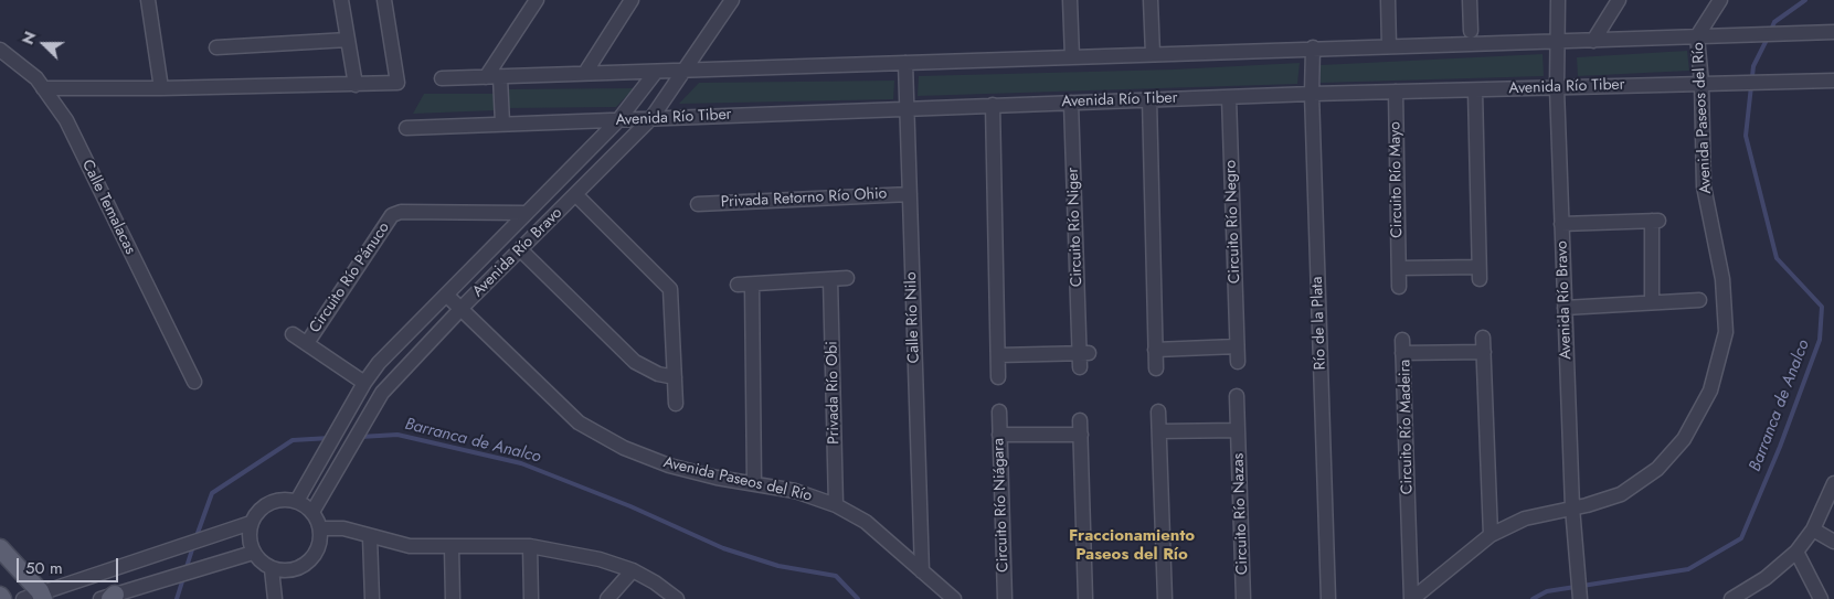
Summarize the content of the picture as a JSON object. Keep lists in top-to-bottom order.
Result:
{
  "streets": {
    "street": [
      "Avenida Río Tiber",
      "Avenida Paseos del Río",
      "Circuito Río Mayo",
      "Privada Retorno Río Ohio",
      "Calle Temalacas",
      "Circuito Río Negro",
      "Circuito Río Niger",
      "Avenida Río Bravo",
      "Circuito Río Pánuco",
      "Calle Río Nilo",
      "Río de la Plata",
      "Privada Río Obi",
      "Circuito Río Madeira",
      "Circuito Río Niágara",
      "Circuito Río Nazas"
    ]
  },
  "crossings": [
    ["Avenida Río Tiber", "Avenida Paseos del Río"],
    ["Avenida Río Tiber", "Circuito Río Mayo"],
    ["Avenida Río Tiber", "Circuito Río Negro"],
    ["Avenida Río Tiber", "Circuito Río Niger"],
    ["Avenida Río Tiber", "Avenida Río Bravo"],
    ["Avenida Río Tiber", "Calle Río Nilo"],
    ["Avenida Río Tiber", "Río de la Plata"],
    ["Avenida Paseos del Río", "Avenida Río Bravo"],
    ["Avenida Paseos del Río", "Calle Río Nilo"],
    ["Avenida Paseos del Río", "Privada Río Obi"],
    ["Avenida Paseos del Río", "Circuito Río Madeira"],
    ["Privada Retorno Río Ohio", "Calle Río Nilo"],
    ["Avenida Río Bravo", "Circuito Río Pánuco"]
  ],
  "districts": ["Fraccionamiento Paseos del Río"],
  "water": ["Barranca de Analco"],
  "scale_bar": "50 m",
  "north": "left"
}
